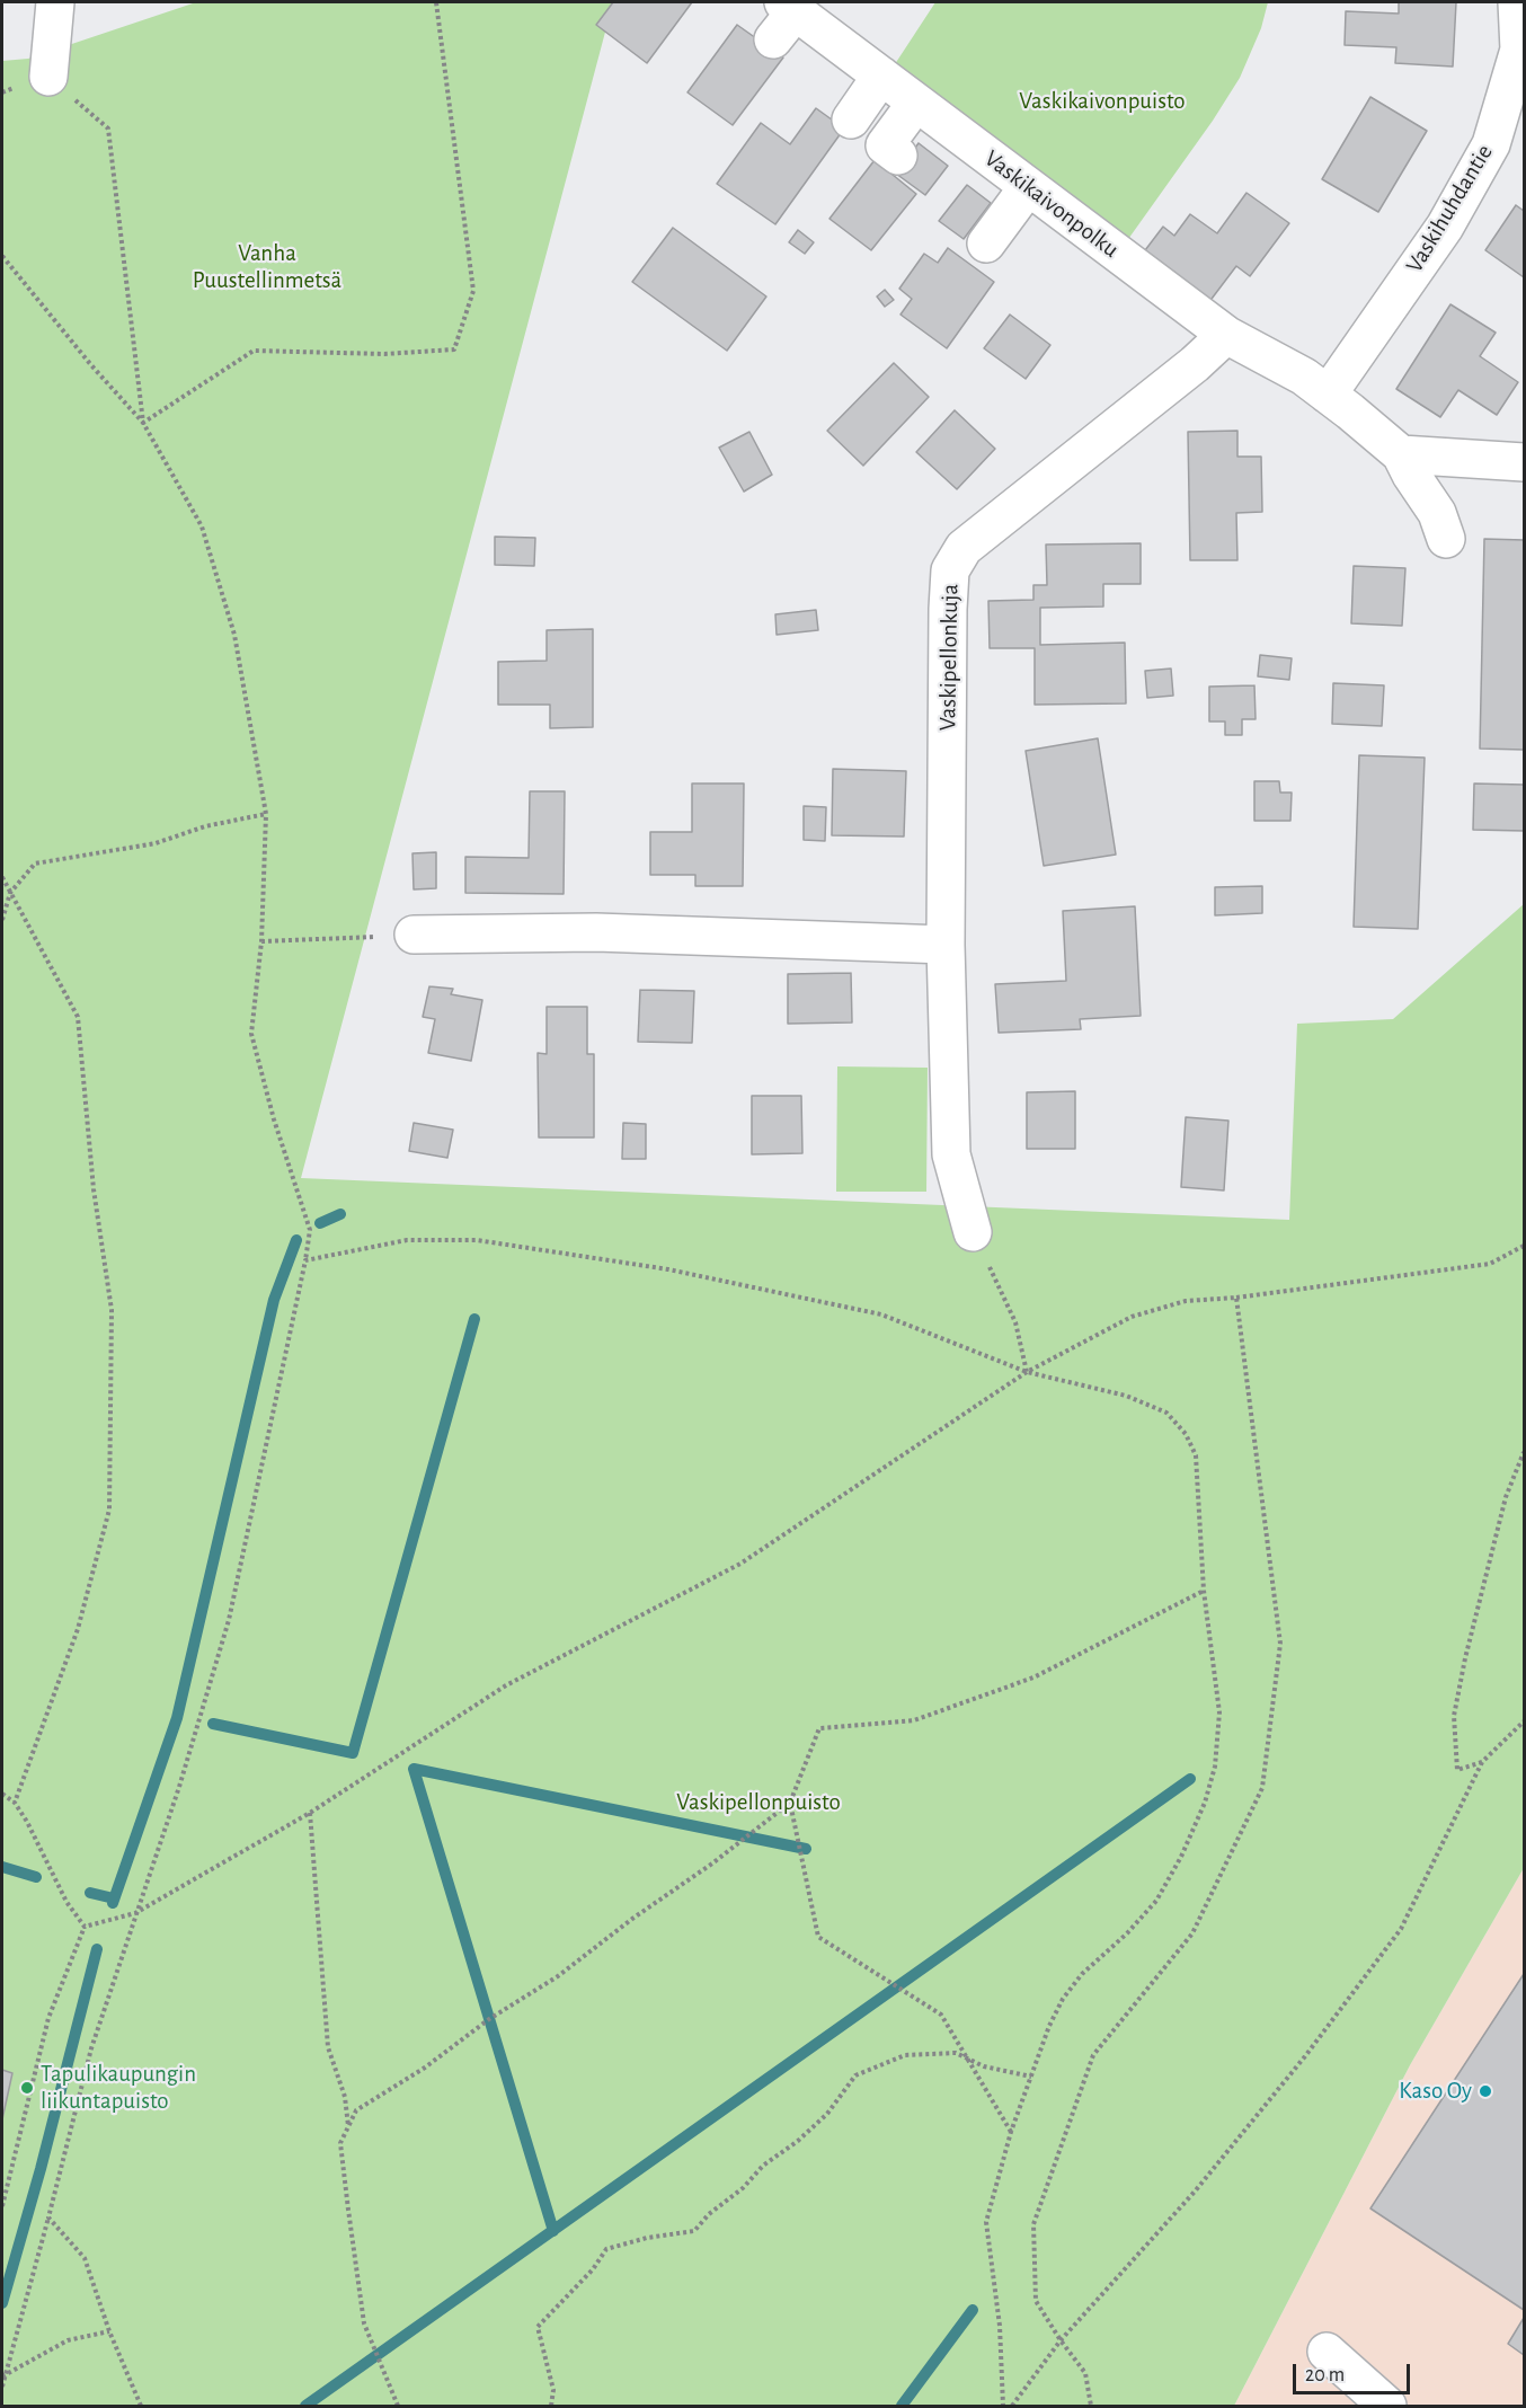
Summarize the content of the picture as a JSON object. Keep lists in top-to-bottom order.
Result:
{
  "streets": {
    "street": ["Vaskikaivonpolku", "Vaskihuhdantie", "Vaskipellonkuja"]
  },
  "crossings": [
    ["Vaskikaivonpolku", "Vaskihuhdantie"],
    ["Vaskikaivonpolku", "Vaskipellonkuja"]
  ],
  "parks": ["Vaskikaivonpuisto", "Vanha Puustellinmetsä", "Vaskipellonpuisto"],
  "places": ["Tapulikaupungin liikuntapuisto", "Kaso Oy"],
  "scale_bar": "20 m"
}
